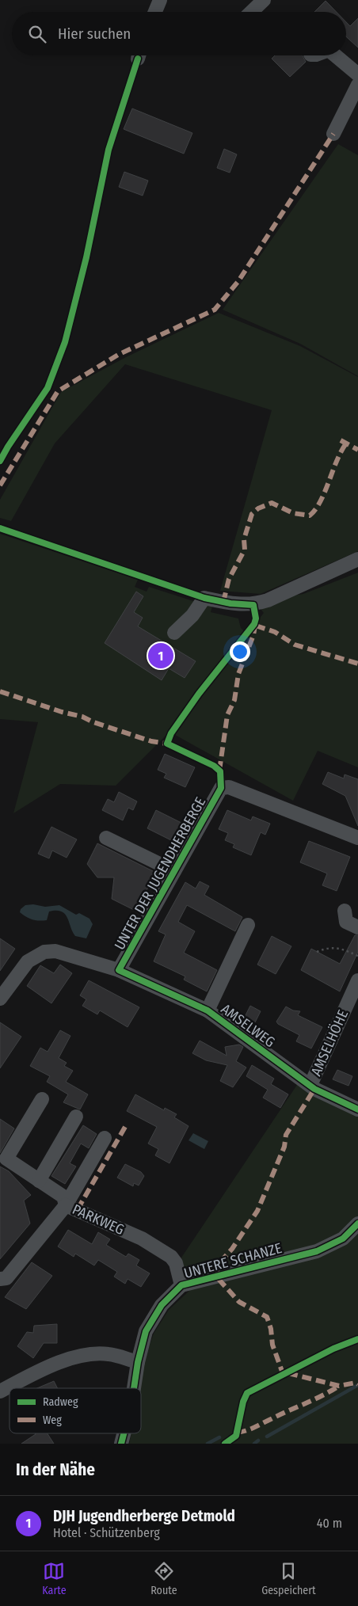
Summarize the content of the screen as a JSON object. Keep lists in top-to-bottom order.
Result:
{
  "streets": {
    "street": [
      "UNTER DER JUGENDHERBERGE",
      "AMSELWEG",
      "AMSELHÖHE",
      "PARKWEG",
      "UNTERE SCHANZE"
    ]
  },
  "crossings": [
    ["UNTER DER JUGENDHERBERGE", "AMSELWEG"],
    ["AMSELWEG", "AMSELHÖHE"],
    ["PARKWEG", "UNTERE SCHANZE"]
  ],
  "legend": ["Radweg", "Weg"],
  "page": {
    "search": "Hier suchen",
    "pins": "1",
    "heading": "In der Nähe",
    "list": [
      {
        "mark": "1",
        "name": "DJH Jugendherberge Detmold",
        "note": "Hotel · Schützenberg",
        "value": "40 m"
      }
    ],
    "nav": ["Karte", "Route", "Gespeichert"]
  }
}
